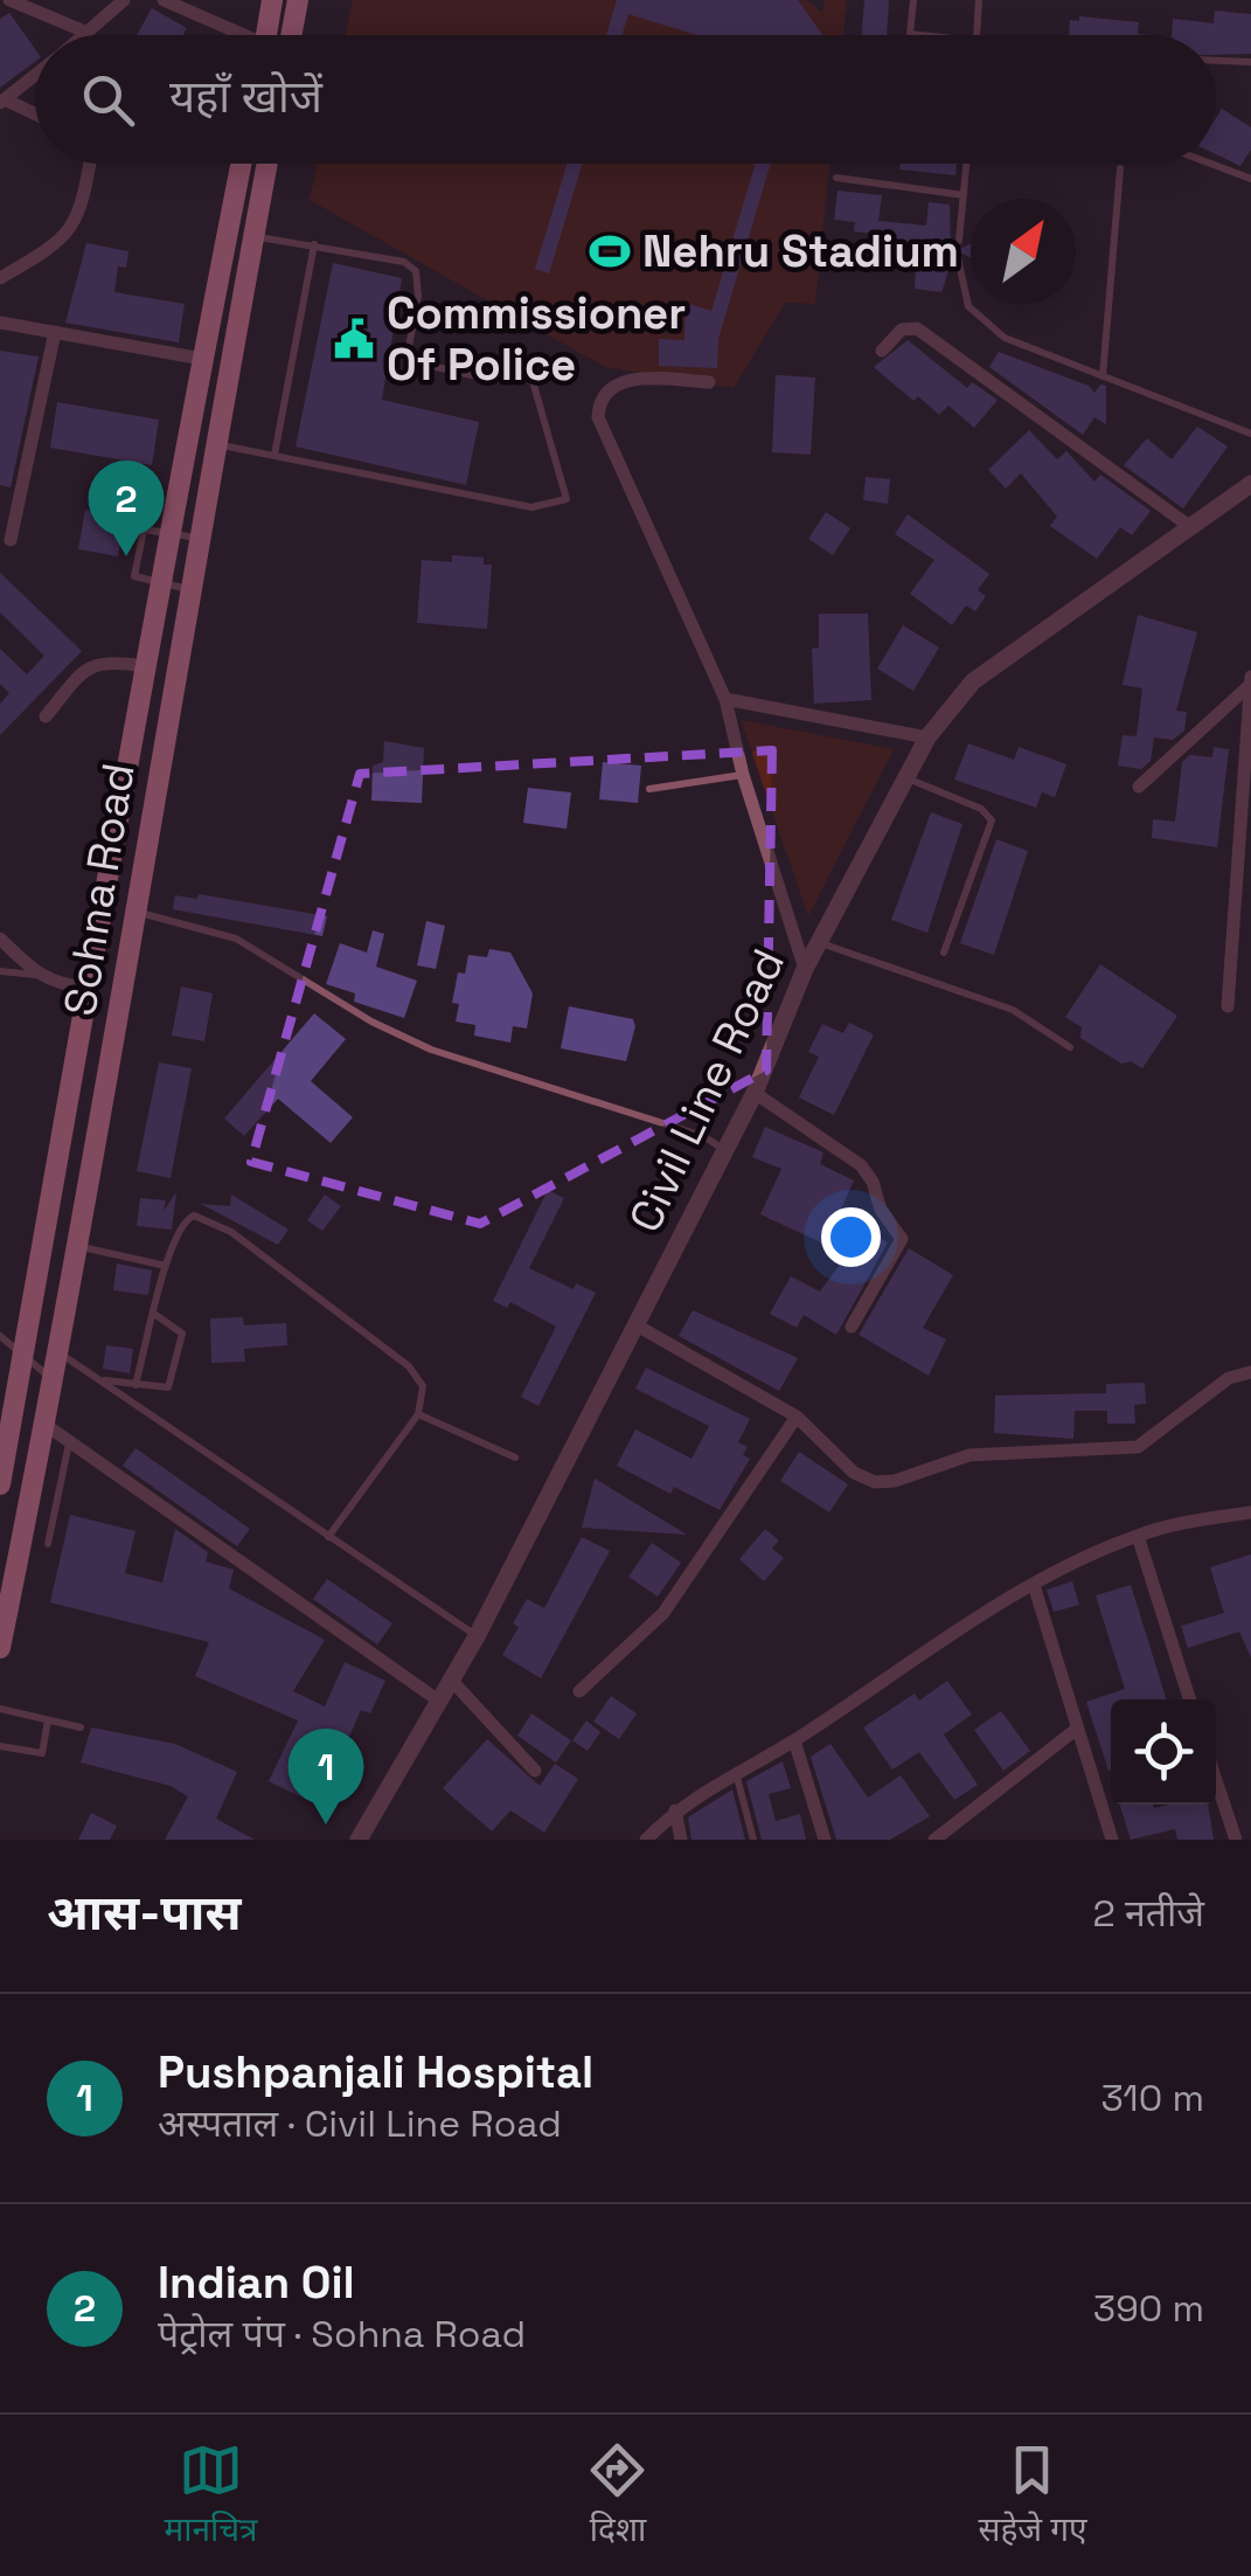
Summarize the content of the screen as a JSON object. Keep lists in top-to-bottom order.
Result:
{
  "streets": {
    "main road": ["Sohna Road"],
    "street": ["Civil Line Road"]
  },
  "places": {
    "sports": ["Nehru Stadium"],
    "public building": ["Commissioner Of Police"]
  },
  "north": "top right",
  "page": {
    "search": "यहाँ खोजें",
    "pins": ["2", "1"],
    "heading": ["आस-पास", "2 नतीजे"],
    "list": [
      {
        "mark": "1",
        "name": "Pushpanjali Hospital",
        "note": "अस्पताल · Civil Line Road",
        "value": "310 m"
      },
      {
        "mark": "2",
        "name": "Indian Oil",
        "note": "पेट्रोल पंप · Sohna Road",
        "value": "390 m"
      }
    ],
    "nav": ["मानचित्र", "दिशा", "सहेजे गए"]
  }
}
